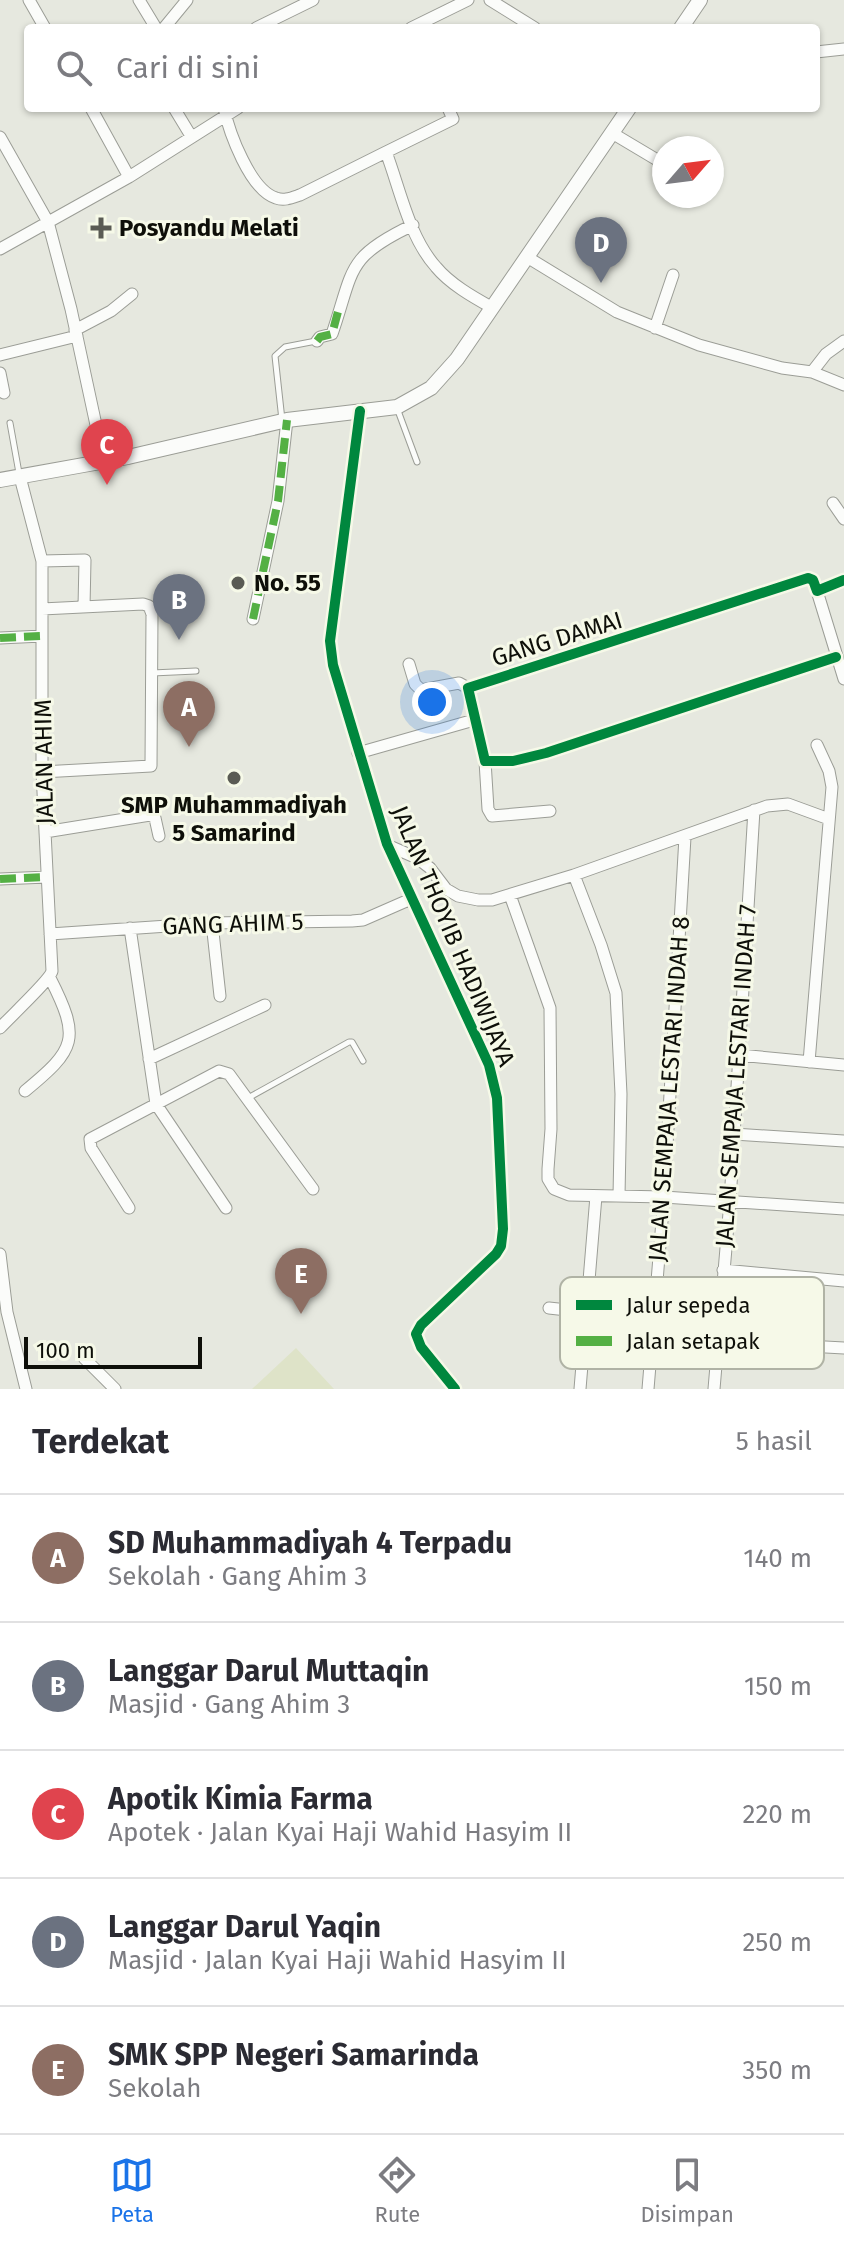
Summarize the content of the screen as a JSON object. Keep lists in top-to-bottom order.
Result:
{
  "streets": {
    "street": [
      "GANG DAMAI",
      "JALAN AHIM",
      "GANG AHIM 5",
      "JALAN THOYIB HADIWIJAYA",
      "JALAN SEMPAJA LESTARI INDAH 7",
      "JALAN SEMPAJA LESTARI INDAH 8"
    ]
  },
  "crossings": [
    ["JALAN AHIM", "GANG AHIM 5"],
    ["GANG AHIM 5", "JALAN THOYIB HADIWIJAYA"]
  ],
  "places": {
    "health": ["Posyandu Melati"],
    "other": ["No. 55", "SMP Muhammadiyah 5 Samarind"]
  },
  "legend": ["Jalur sepeda", "Jalan setapak"],
  "scale_bar": "100 m",
  "north": "top right",
  "page": {
    "search": "Cari di sini",
    "pins": [
      "D",
      "C",
      "B",
      "A",
      "E"
    ],
    "scale": "100 m",
    "heading": ["Terdekat", "5 hasil"],
    "list": [
      {
        "mark": "A",
        "name": "SD Muhammadiyah 4 Terpadu",
        "note": "Sekolah · Gang Ahim 3",
        "value": "140 m"
      },
      {
        "mark": "B",
        "name": "Langgar Darul Muttaqin",
        "note": "Masjid · Gang Ahim 3",
        "value": "150 m"
      },
      {
        "mark": "C",
        "name": "Apotik Kimia Farma",
        "note": "Apotek · Jalan Kyai Haji Wahid Hasyim II",
        "value": "220 m"
      },
      {
        "mark": "D",
        "name": "Langgar Darul Yaqin",
        "note": "Masjid · Jalan Kyai Haji Wahid Hasyim II",
        "value": "250 m"
      },
      {
        "mark": "E",
        "name": "SMK SPP Negeri Samarinda",
        "note": "Sekolah",
        "value": "350 m"
      }
    ],
    "nav": ["Peta", "Rute", "Disimpan"]
  }
}
